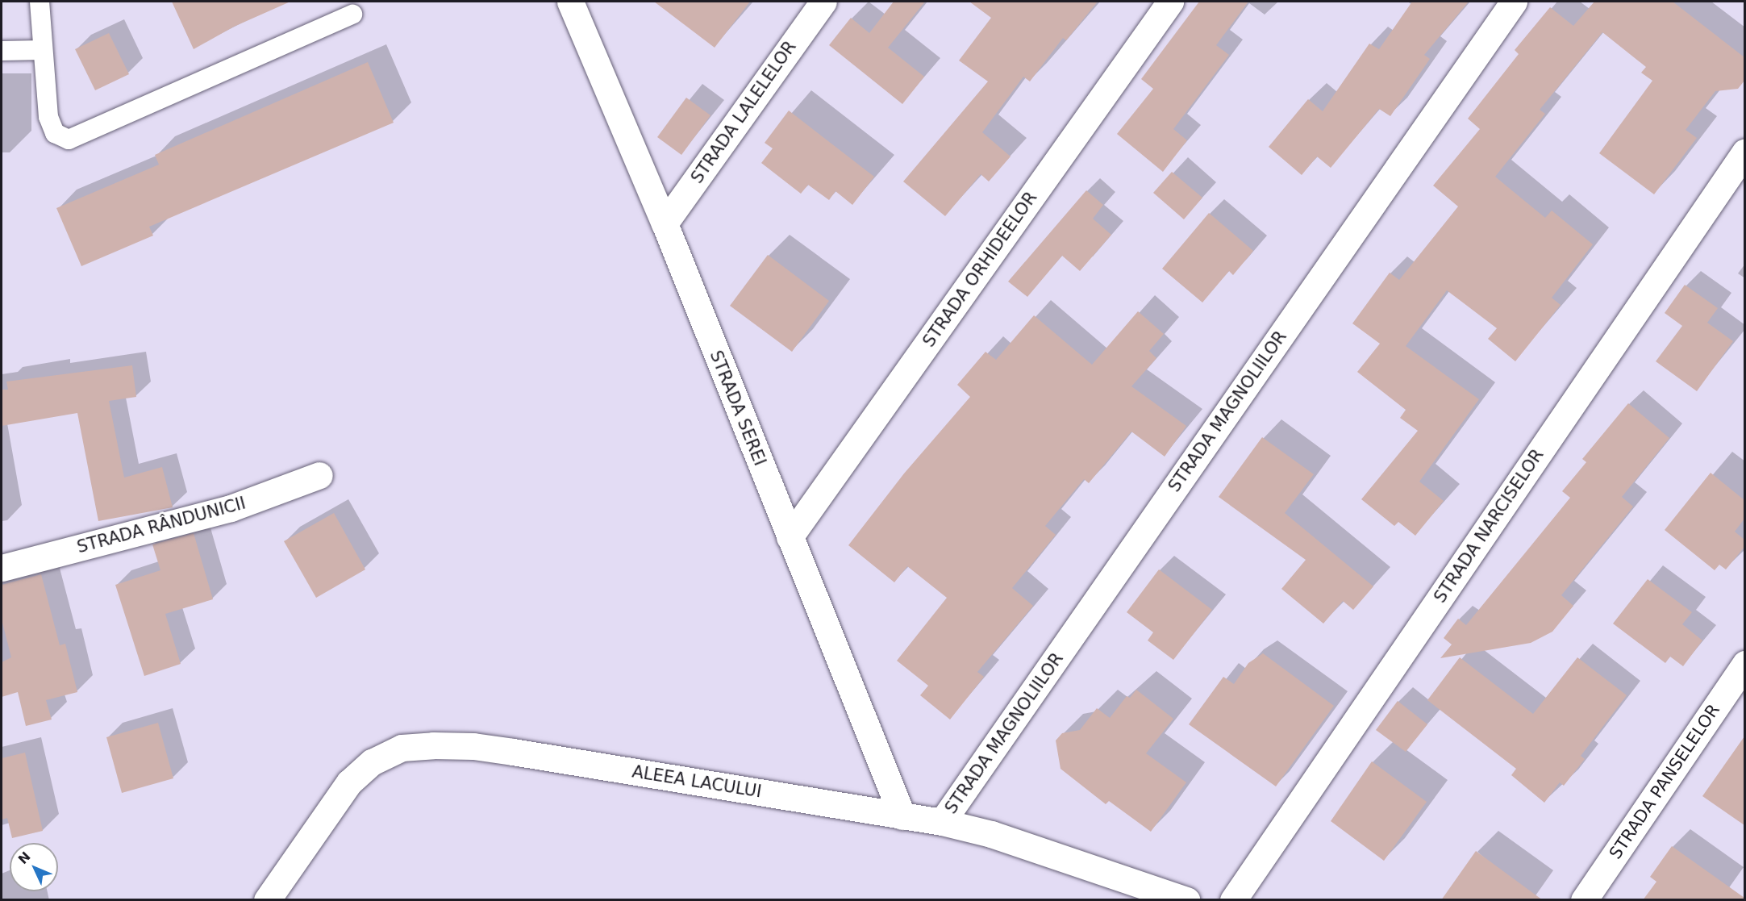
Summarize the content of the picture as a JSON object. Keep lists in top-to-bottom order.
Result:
{
  "streets": {
    "street": [
      "STRADA LALELELOR",
      "STRADA ORHIDEELOR",
      "STRADA SEREI",
      "STRADA MAGNOLIILOR",
      "STRADA RÂNDUNICII",
      "STRADA NARCISELOR",
      "ALEEA LACULUI",
      "STRADA PANSELELOR"
    ]
  },
  "crossings": [
    ["STRADA LALELELOR", "STRADA SEREI"],
    ["STRADA ORHIDEELOR", "STRADA SEREI"],
    ["STRADA SEREI", "ALEEA LACULUI"],
    ["STRADA MAGNOLIILOR", "ALEEA LACULUI"]
  ],
  "north": "top left"
}
